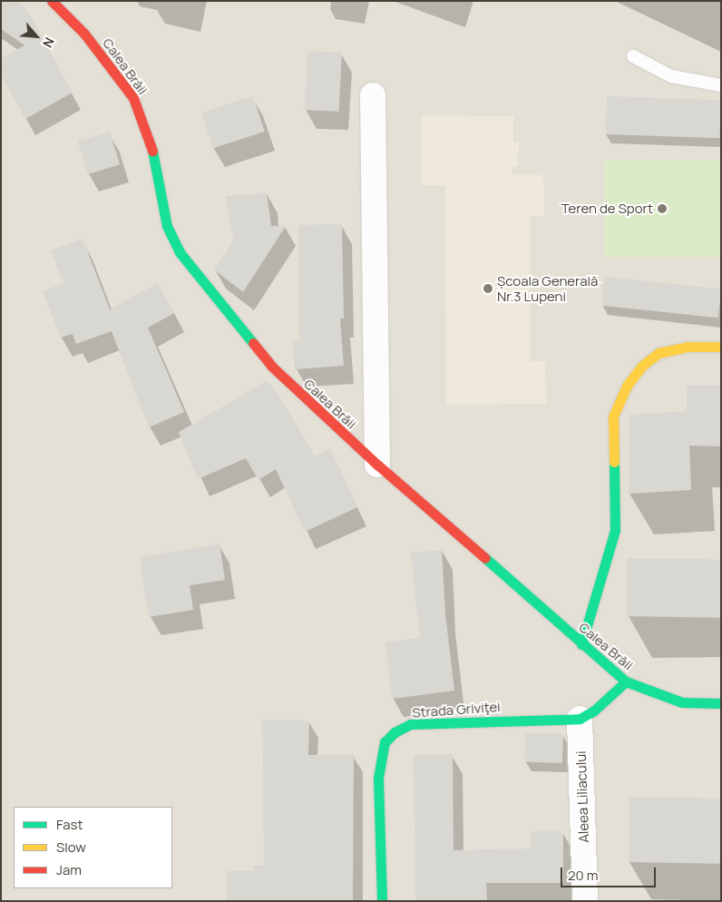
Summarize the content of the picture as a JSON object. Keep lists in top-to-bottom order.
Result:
{
  "streets": {
    "main road": ["Calea Brăii", "Strada Griviţei"],
    "street": ["Aleea Liliacului"]
  },
  "crossings": [
    ["Strada Griviţei", "Aleea Liliacului"]
  ],
  "places": ["Teren de Sport", "Școala Generală Nr.3 Lupeni"],
  "legend": ["Fast", "Slow", "Jam"],
  "scale_bar": "20 m",
  "north": "bottom right"
}
